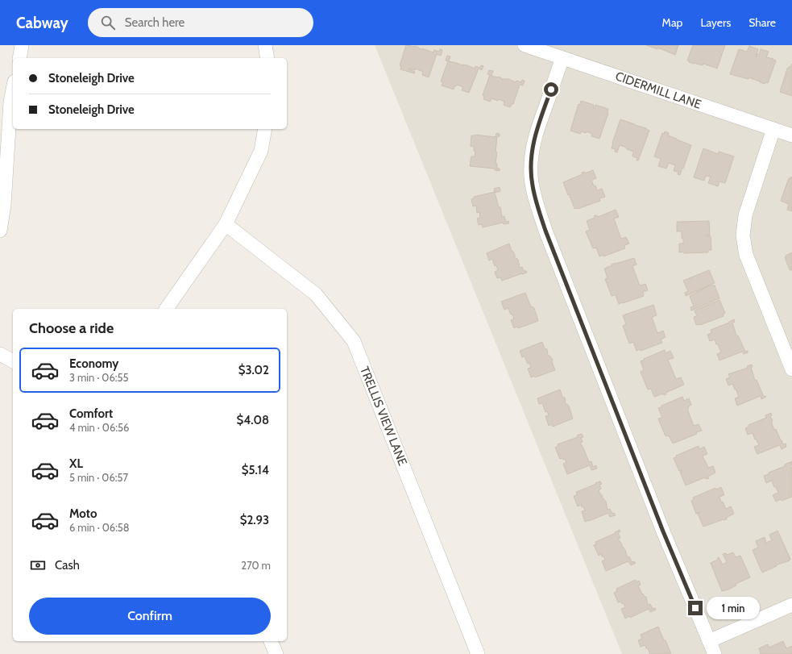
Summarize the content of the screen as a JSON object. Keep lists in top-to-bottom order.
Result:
{
  "streets": {
    "street": ["CIDERMILL LANE", "TRELLIS VIEW LANE"]
  },
  "page": {
    "header": "Cabway",
    "search": "Search here",
    "nav": ["Map", "Layers", "Share"],
    "banner": ["Stoneleigh Drive", "Stoneleigh Drive"],
    "heading": "Choose a ride",
    "list": [
      {
        "name": "Economy",
        "note": "3 min · 06:55",
        "value": "$3.02"
      },
      {
        "name": "Comfort",
        "note": "4 min · 06:56",
        "value": "$4.08"
      },
      {
        "name": "XL",
        "note": "5 min · 06:57",
        "value": "$5.14"
      },
      {
        "name": "Moto",
        "note": "6 min · 06:58",
        "value": "$2.93"
      }
    ],
    "pay": ["Cash", "270 m"],
    "buttons": "Confirm",
    "bubble": "1 min"
  }
}
